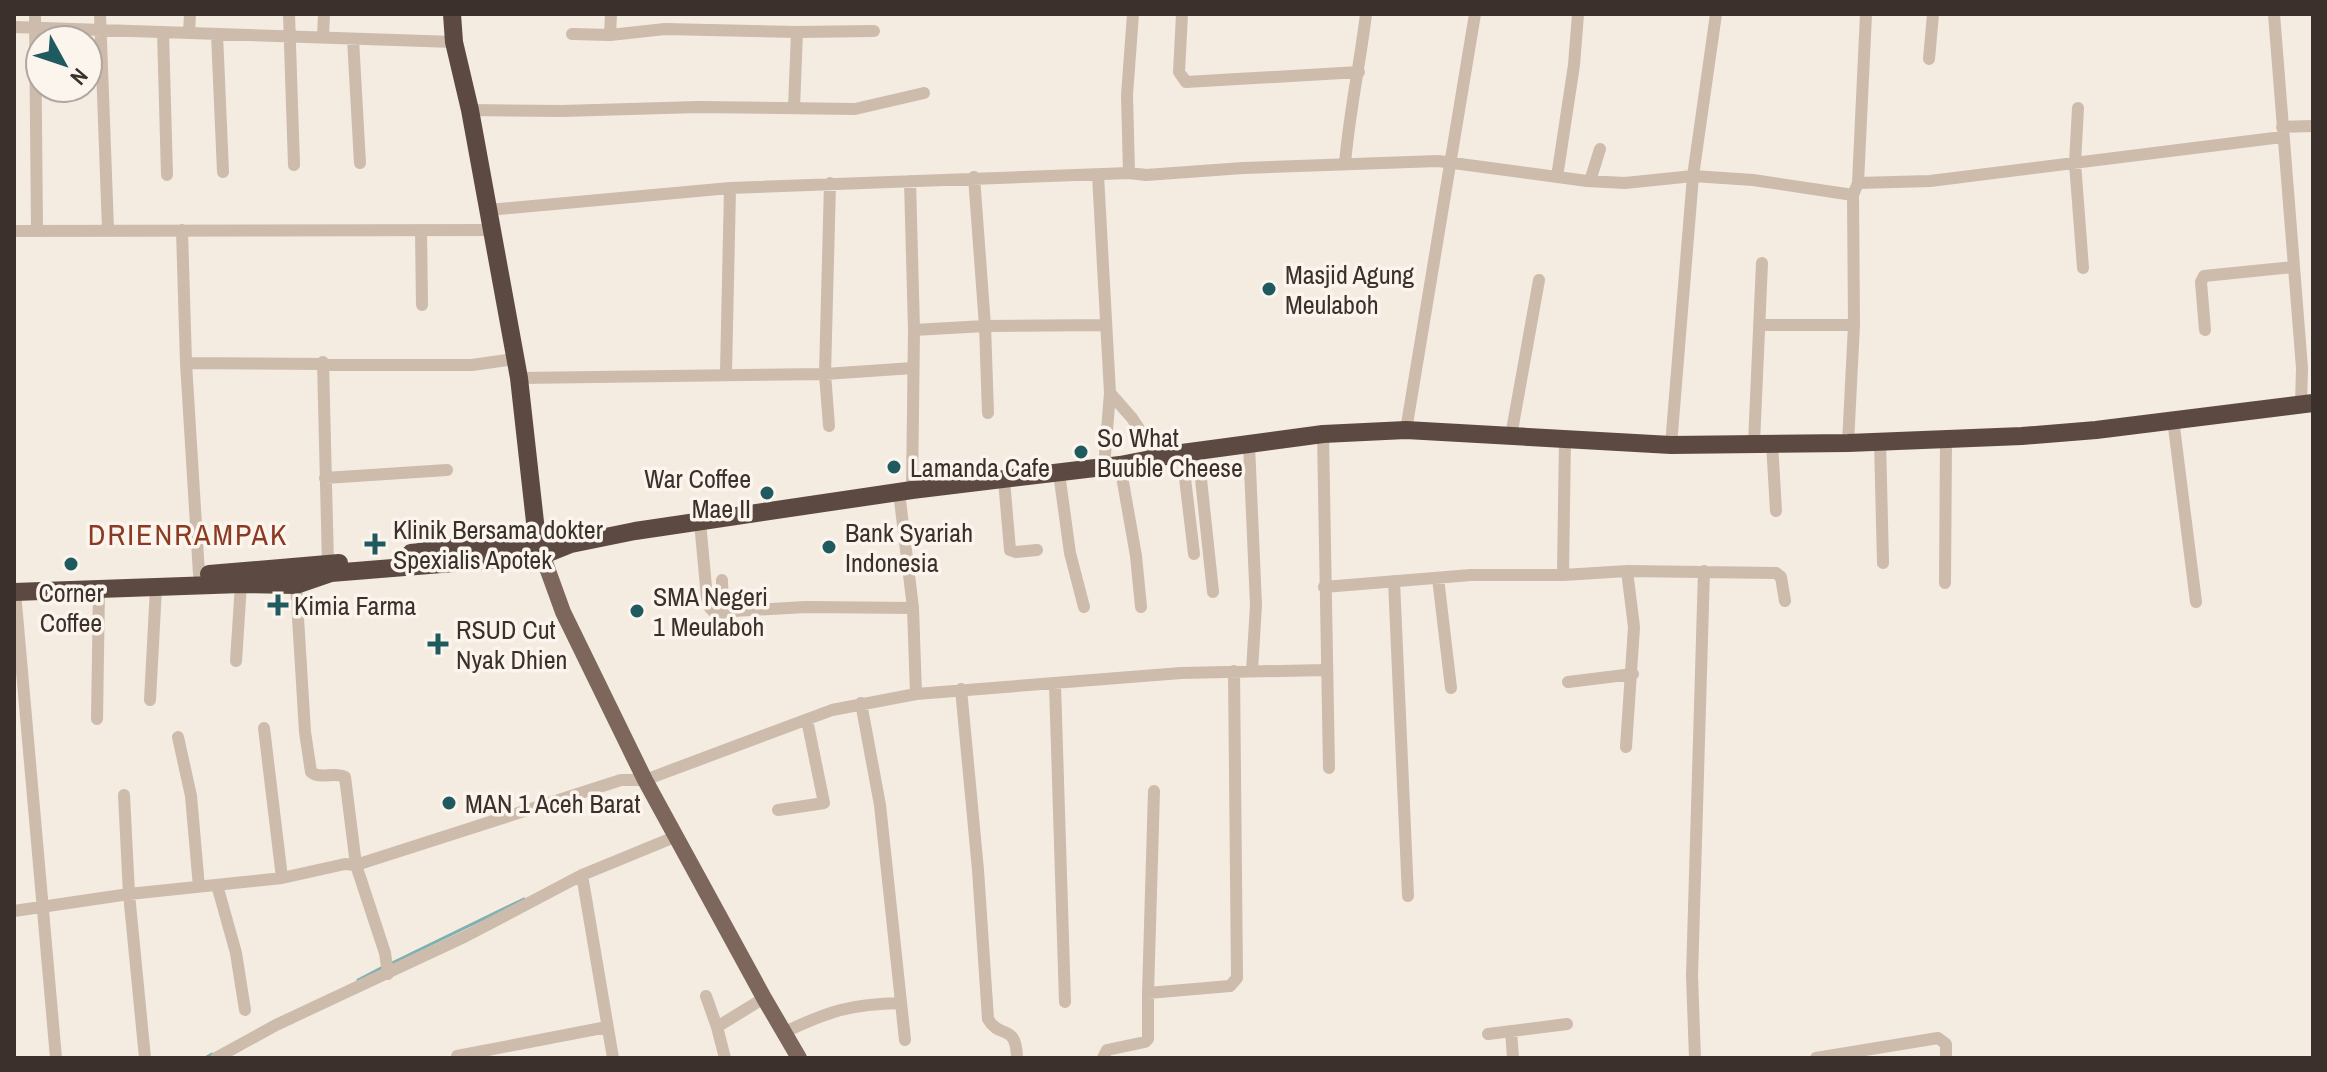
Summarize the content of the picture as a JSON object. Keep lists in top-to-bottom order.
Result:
{
  "districts": ["DRIENRAMPAK"],
  "places": {
    "other": [
      "Masjid Agung Meulaboh",
      "So What Buuble Cheese",
      "Lamanda Cafe",
      "War Coffee Mae II",
      "Bank Syariah Indonesia",
      "Corner Coffee",
      "SMA Negeri 1 Meulaboh",
      "MAN 1 Aceh Barat"
    ],
    "health": ["Klinik Bersama dokter Spexialis Apotek", "Kimia Farma", "RSUD Cut Nyak Dhien"]
  },
  "north": "bottom right"
}
